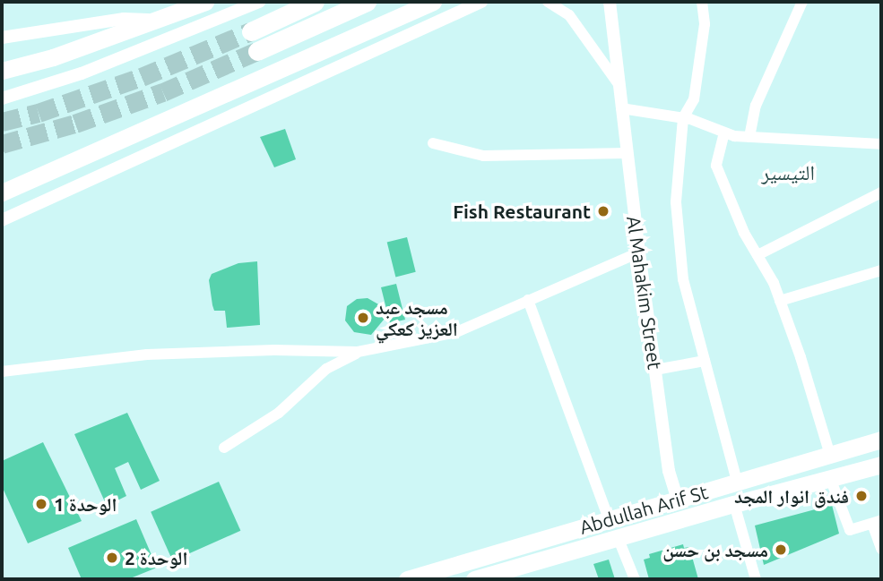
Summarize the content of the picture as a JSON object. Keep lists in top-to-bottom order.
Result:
{
  "streets": {
    "main road": ["Abdullah Arif St"],
    "street": ["Al Mahakim Street"]
  },
  "crossings": [
    ["Al Mahakim Street", "Abdullah Arif St"]
  ],
  "districts": ["التيسير"],
  "places": [
    "Fish Restaurant",
    "مسجد عبد العزيز كعكي",
    "فندق انوار المجد",
    "الوحدة 1",
    "مسجد بن حسن",
    "الوحدة 2"
  ]
}
